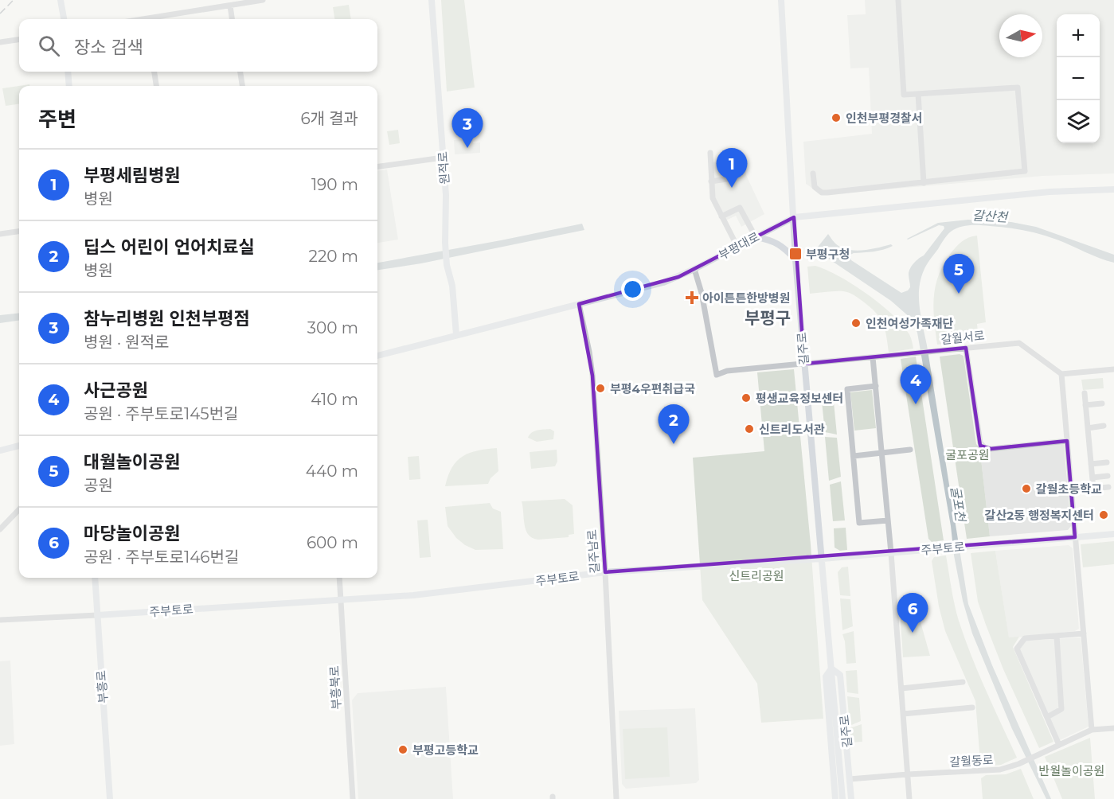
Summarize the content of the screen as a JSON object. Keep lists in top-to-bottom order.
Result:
{
  "streets": {
    "main road": [
      "원적로",
      "부평대로",
      "길주로",
      "주부토로",
      "부흥로"
    ],
    "street": [
      "갈월서로",
      "길주남로",
      "부흥북로",
      "갈월동로"
    ]
  },
  "crossings": [
    ["원적로", "부평대로"],
    ["부평대로", "갈월서로"],
    ["부평대로", "길주로"],
    ["부평대로", "길주남로"],
    ["갈월서로", "길주로"],
    ["길주로", "주부토로"],
    ["길주로", "갈월동로"],
    ["주부토로", "길주남로"],
    ["주부토로", "부흥로"],
    ["주부토로", "부흥북로"]
  ],
  "districts": ["부평구"],
  "water": ["갈산천", "굴포천"],
  "parks": ["굴포공원", "신트리공원", "반월놀이공원"],
  "places": {
    "other": [
      "인천부평경찰서",
      "인천여성가족재단",
      "부평4우편취급국",
      "평생교육정보센터",
      "신트리도서관",
      "갈월초등학교",
      "갈산2동 행정복지센터",
      "부평고등학교"
    ],
    "transit": ["부평구청"],
    "health": ["아이튼튼한방병원"]
  },
  "north": "right",
  "page": {
    "map_buttons": ["+", "−"],
    "search": "장소 검색",
    "heading": ["주변", "6개 결과"],
    "pins": [
      "3",
      "1",
      "5",
      "4",
      "2",
      "6"
    ],
    "list": [
      {
        "mark": "1",
        "name": "부평세림병원",
        "note": "병원",
        "value": "190 m"
      },
      {
        "mark": "2",
        "name": "딥스 어린이 언어치료실",
        "note": "병원",
        "value": "220 m"
      },
      {
        "mark": "3",
        "name": "참누리병원 인천부평점",
        "note": "병원 · 원적로",
        "value": "300 m"
      },
      {
        "mark": "4",
        "name": "사근공원",
        "note": "공원 · 주부토로145번길",
        "value": "410 m"
      },
      {
        "mark": "5",
        "name": "대월놀이공원",
        "note": "공원",
        "value": "440 m"
      },
      {
        "mark": "6",
        "name": "마당놀이공원",
        "note": "공원 · 주부토로146번길",
        "value": "600 m"
      }
    ]
  }
}
